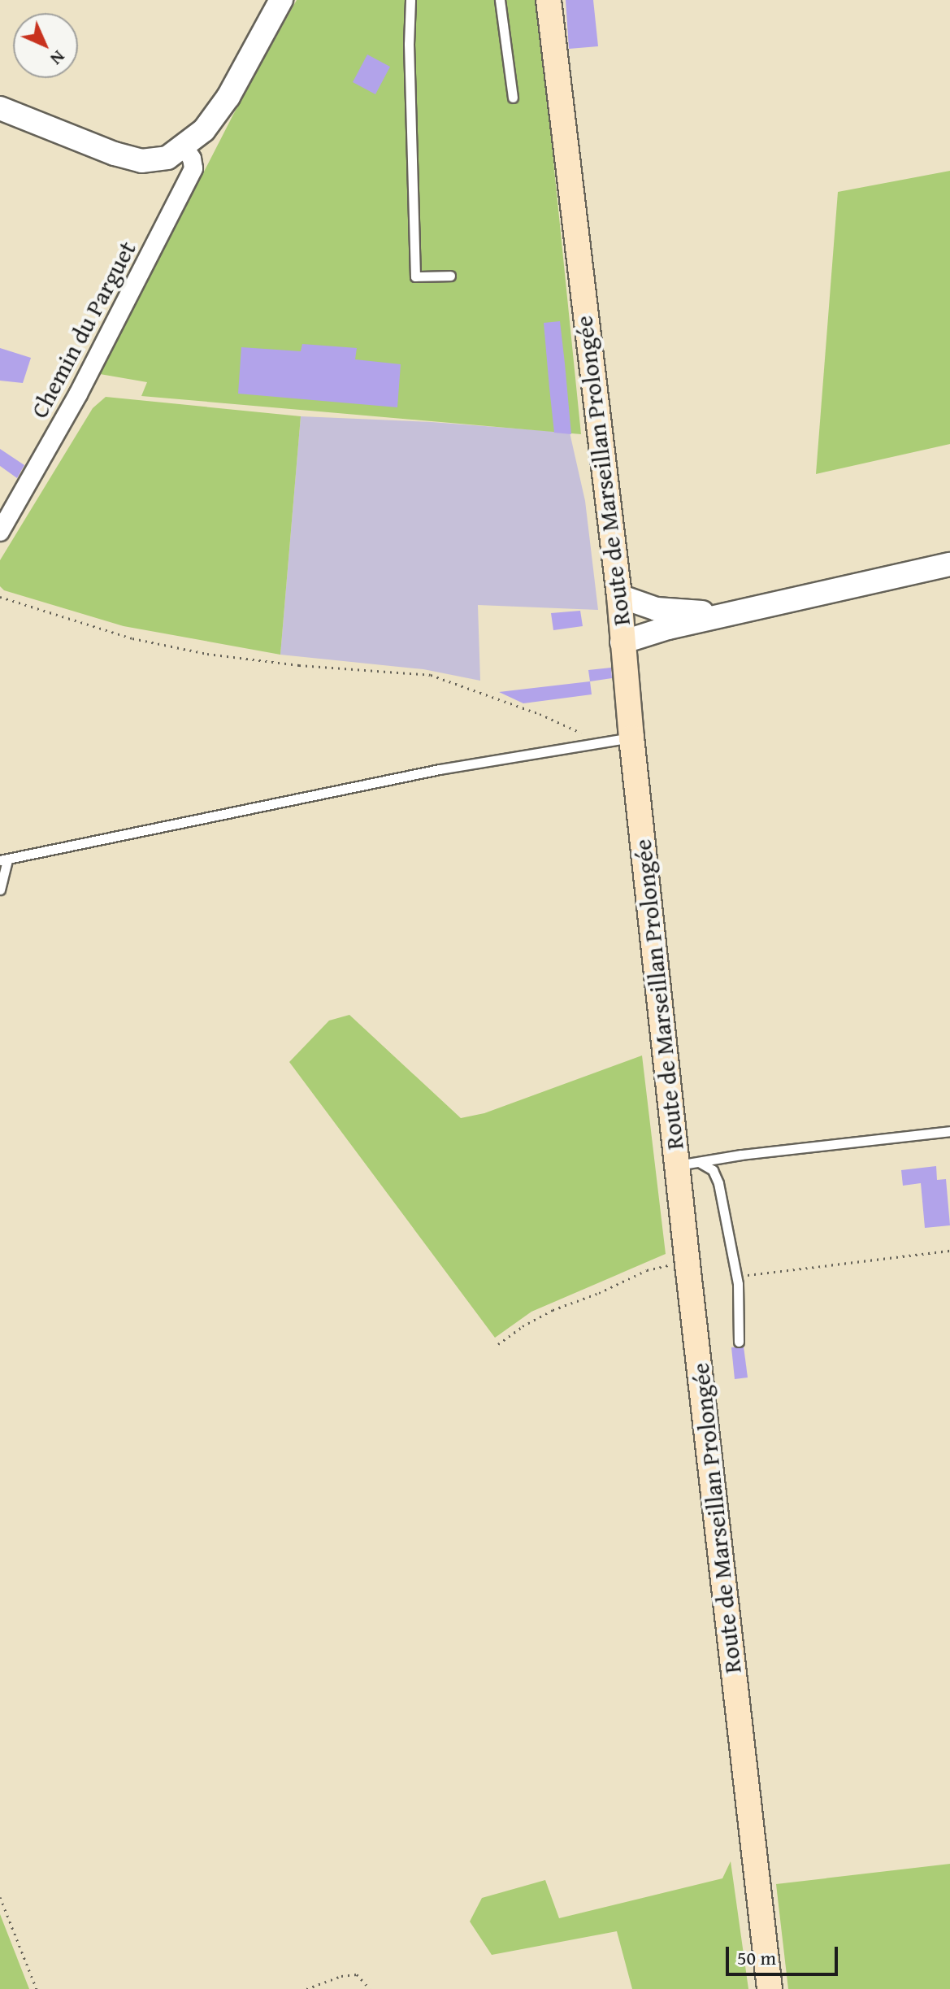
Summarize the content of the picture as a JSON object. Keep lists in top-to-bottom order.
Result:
{
  "streets": {
    "main road": ["Route de Marseillan Prolongée"],
    "street": ["Chemin du Parguet"]
  },
  "scale_bar": "50 m",
  "north": "bottom right"
}
